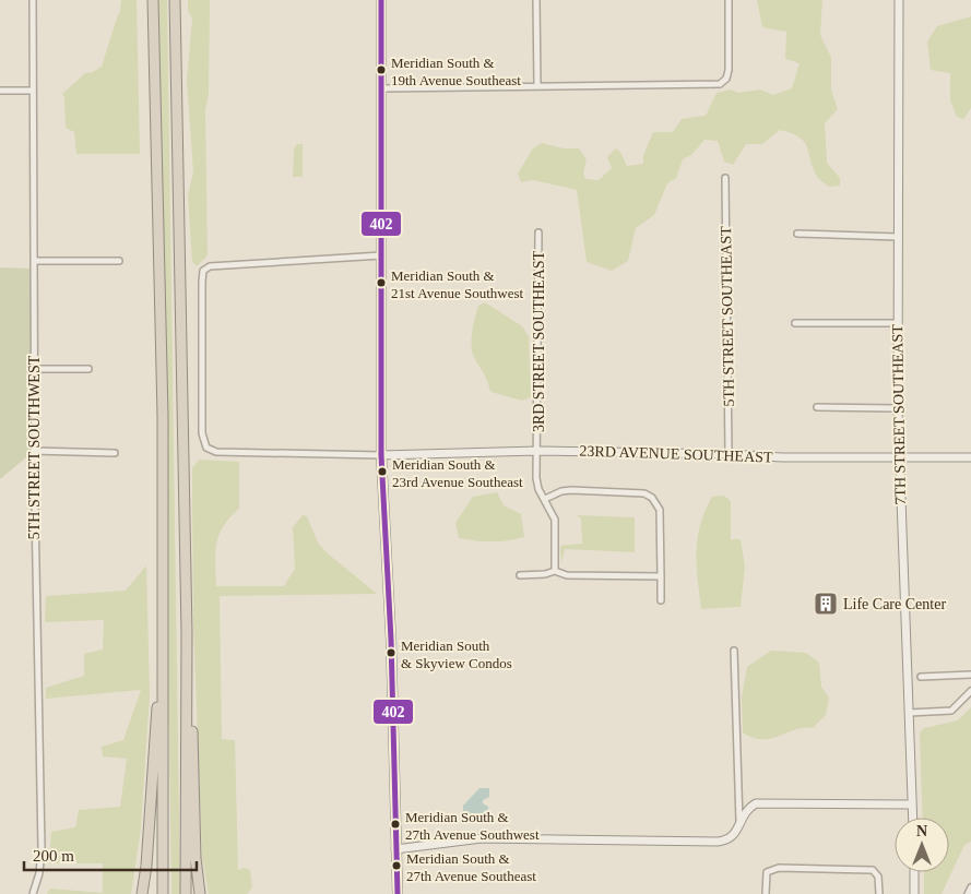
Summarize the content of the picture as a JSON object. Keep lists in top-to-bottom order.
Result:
{
  "streets": {
    "street": [
      "5TH STREET SOUTHEAST",
      "3RD STREET SOUTHEAST",
      "7TH STREET SOUTHEAST",
      "5TH STREET SOUTHWEST",
      "23RD AVENUE SOUTHEAST"
    ]
  },
  "crossings": [
    ["5TH STREET SOUTHEAST", "23RD AVENUE SOUTHEAST"],
    ["3RD STREET SOUTHEAST", "23RD AVENUE SOUTHEAST"],
    ["7TH STREET SOUTHEAST", "23RD AVENUE SOUTHEAST"]
  ],
  "places": {
    "other": [
      "Meridian South & 19th Avenue Southeast",
      "Meridian South & 21st Avenue Southwest",
      "Meridian South & 23rd Avenue Southeast",
      "Meridian South & Skyview Condos",
      "Meridian South & 27th Avenue Southwest",
      "Meridian South & 27th Avenue Southeast"
    ],
    "building": ["Life Care Center"]
  },
  "lines": ["transit line 402"],
  "scale_bar": "200 m",
  "north": "top"
}
